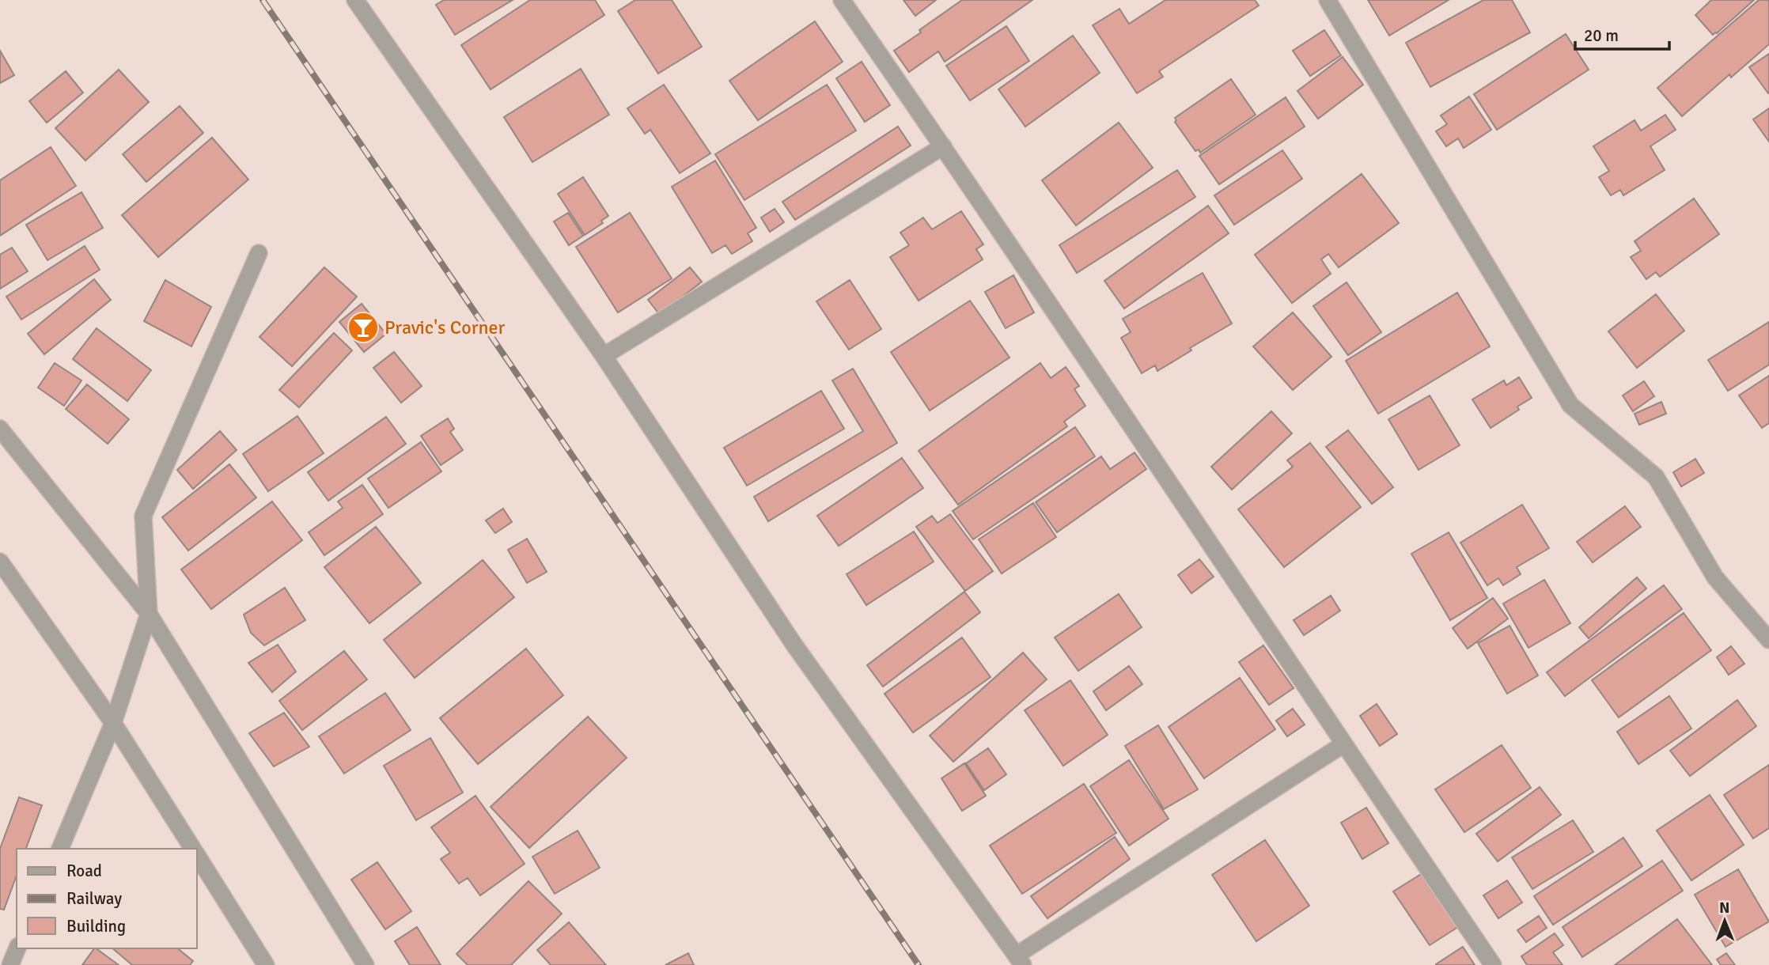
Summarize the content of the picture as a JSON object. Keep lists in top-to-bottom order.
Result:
{
  "places": {
    "bar": ["Pravic's Corner"]
  },
  "legend": ["Road", "Railway", "Building"],
  "scale_bar": "20 m",
  "north": "top"
}
